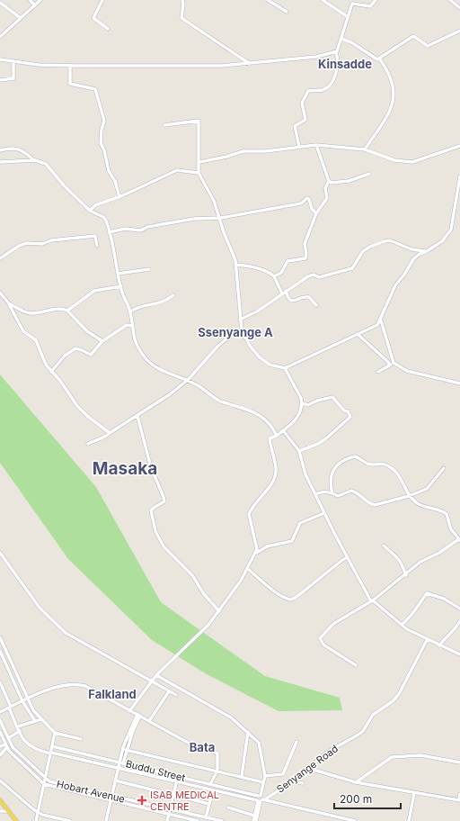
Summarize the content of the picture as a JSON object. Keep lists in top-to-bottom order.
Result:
{
  "streets": {
    "street": ["Senyange Road", "Buddu Street", "Hobart Avenue"]
  },
  "districts": [
    "Kinsadde",
    "Ssenyange A",
    "Masaka",
    "Falkland",
    "Bata"
  ],
  "places": {
    "health": ["ISAB MEDICAL CENTRE"]
  },
  "scale_bar": "200 m"
}
